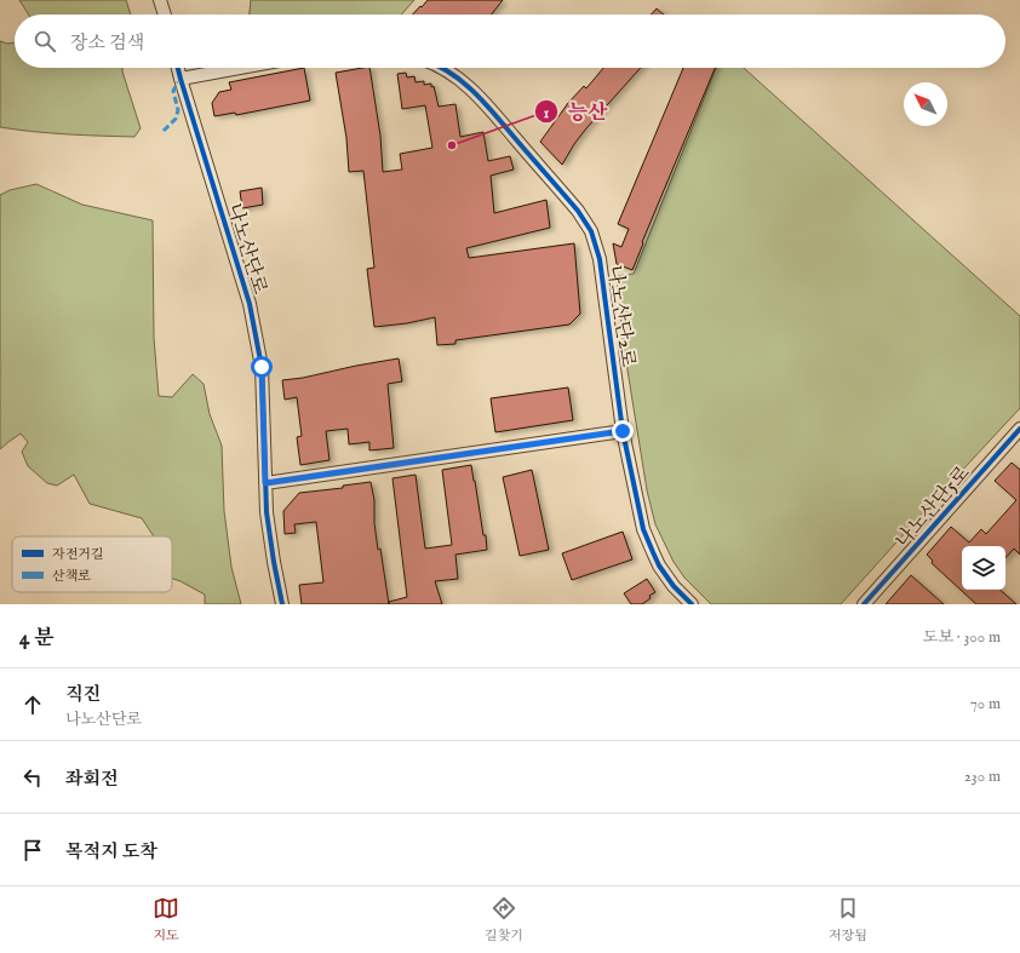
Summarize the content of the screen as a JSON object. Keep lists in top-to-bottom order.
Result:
{
  "streets": {
    "street": ["나노산단로", "나노산단2로", "나노산단5로"]
  },
  "places": ["능산"],
  "legend": ["자전거길", "산책로"],
  "north": "top left",
  "page": {
    "search": "장소 검색",
    "heading": ["4 분", "도보 · 300 m"],
    "list": [
      ["직진", "나노산단로", "70 m"],
      ["좌회전", "230 m"],
      "목적지 도착"
    ],
    "nav": ["지도", "길찾기", "저장됨"]
  }
}
